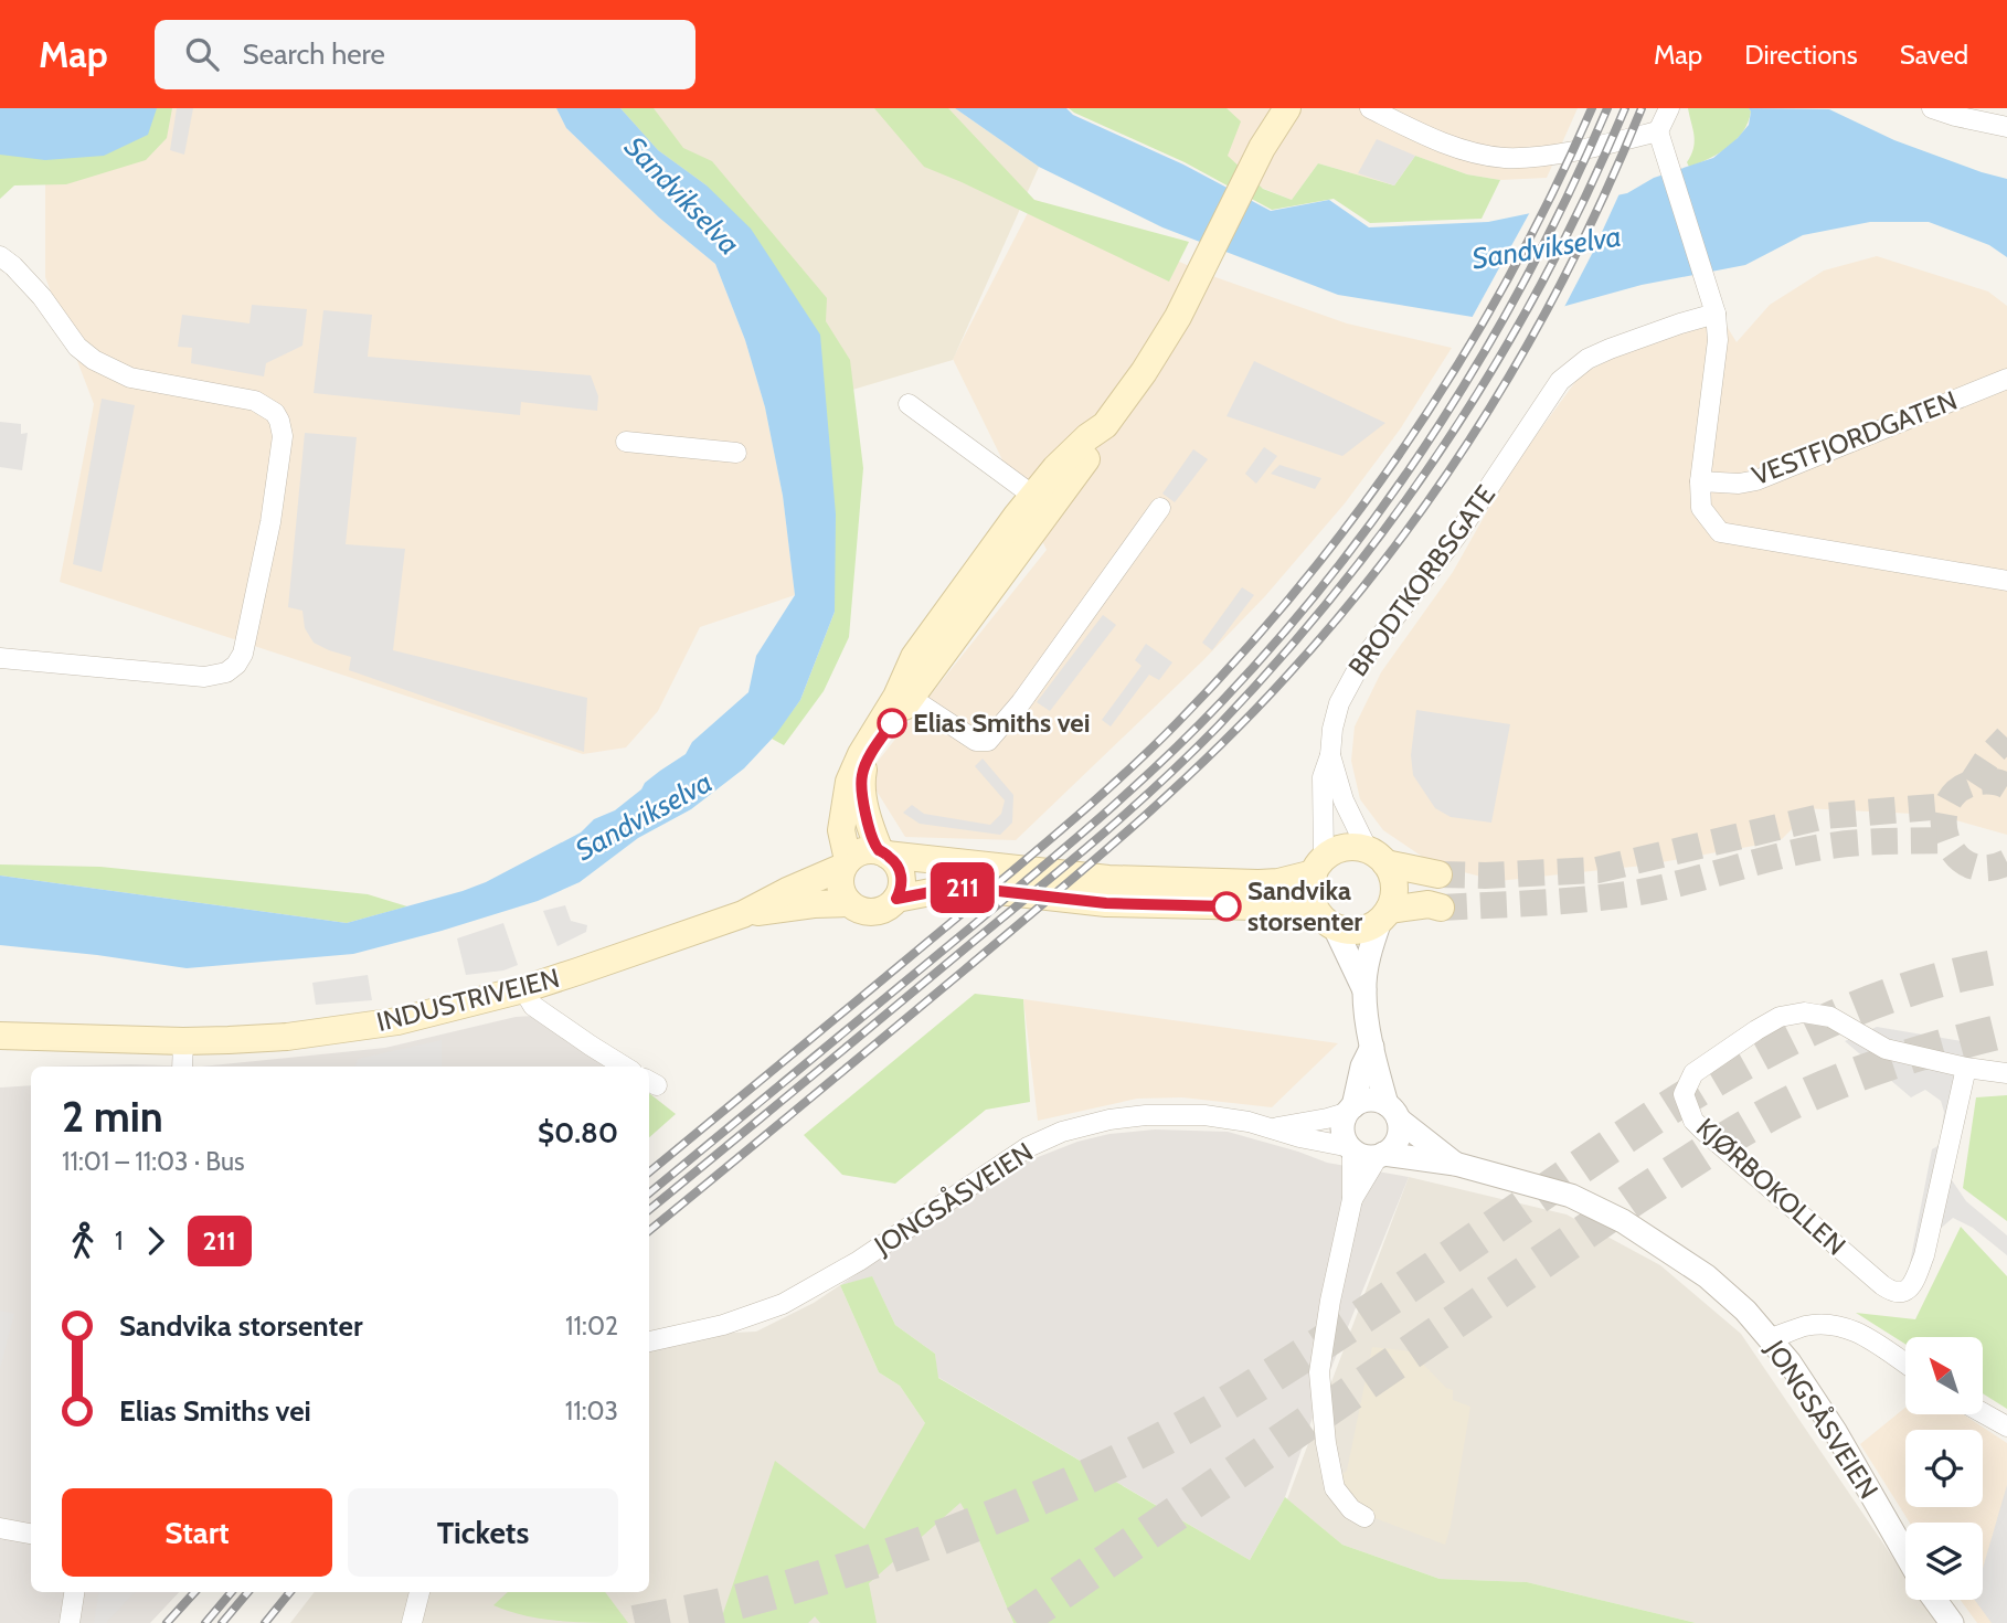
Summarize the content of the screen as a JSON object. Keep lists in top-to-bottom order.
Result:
{
  "streets": {
    "main road": ["INDUSTRIVEIEN"],
    "street": [
      "VESTFJORDGATEN",
      "BRODTKORBSGATE",
      "KJØRBOKOLLEN",
      "JONGSÅSVEIEN"
    ]
  },
  "water": ["Sandvikselva"],
  "places": ["Elias Smiths vei", "Sandvika storsenter"],
  "lines": ["bus line 211"],
  "north": "top left",
  "page": {
    "header": "Map",
    "search": "Search here",
    "nav": ["Map", "Directions", "Saved"],
    "on_map": "211",
    "heading": ["2 min", "11:01 – 11:03 · Bus", "$0.80"],
    "legs": ["1", "211"],
    "list": [
      {
        "name": "Sandvika storsenter",
        "value": "11:02"
      },
      {
        "name": "Elias Smiths vei",
        "value": "11:03"
      }
    ],
    "buttons": ["Start", "Tickets"]
  }
}
